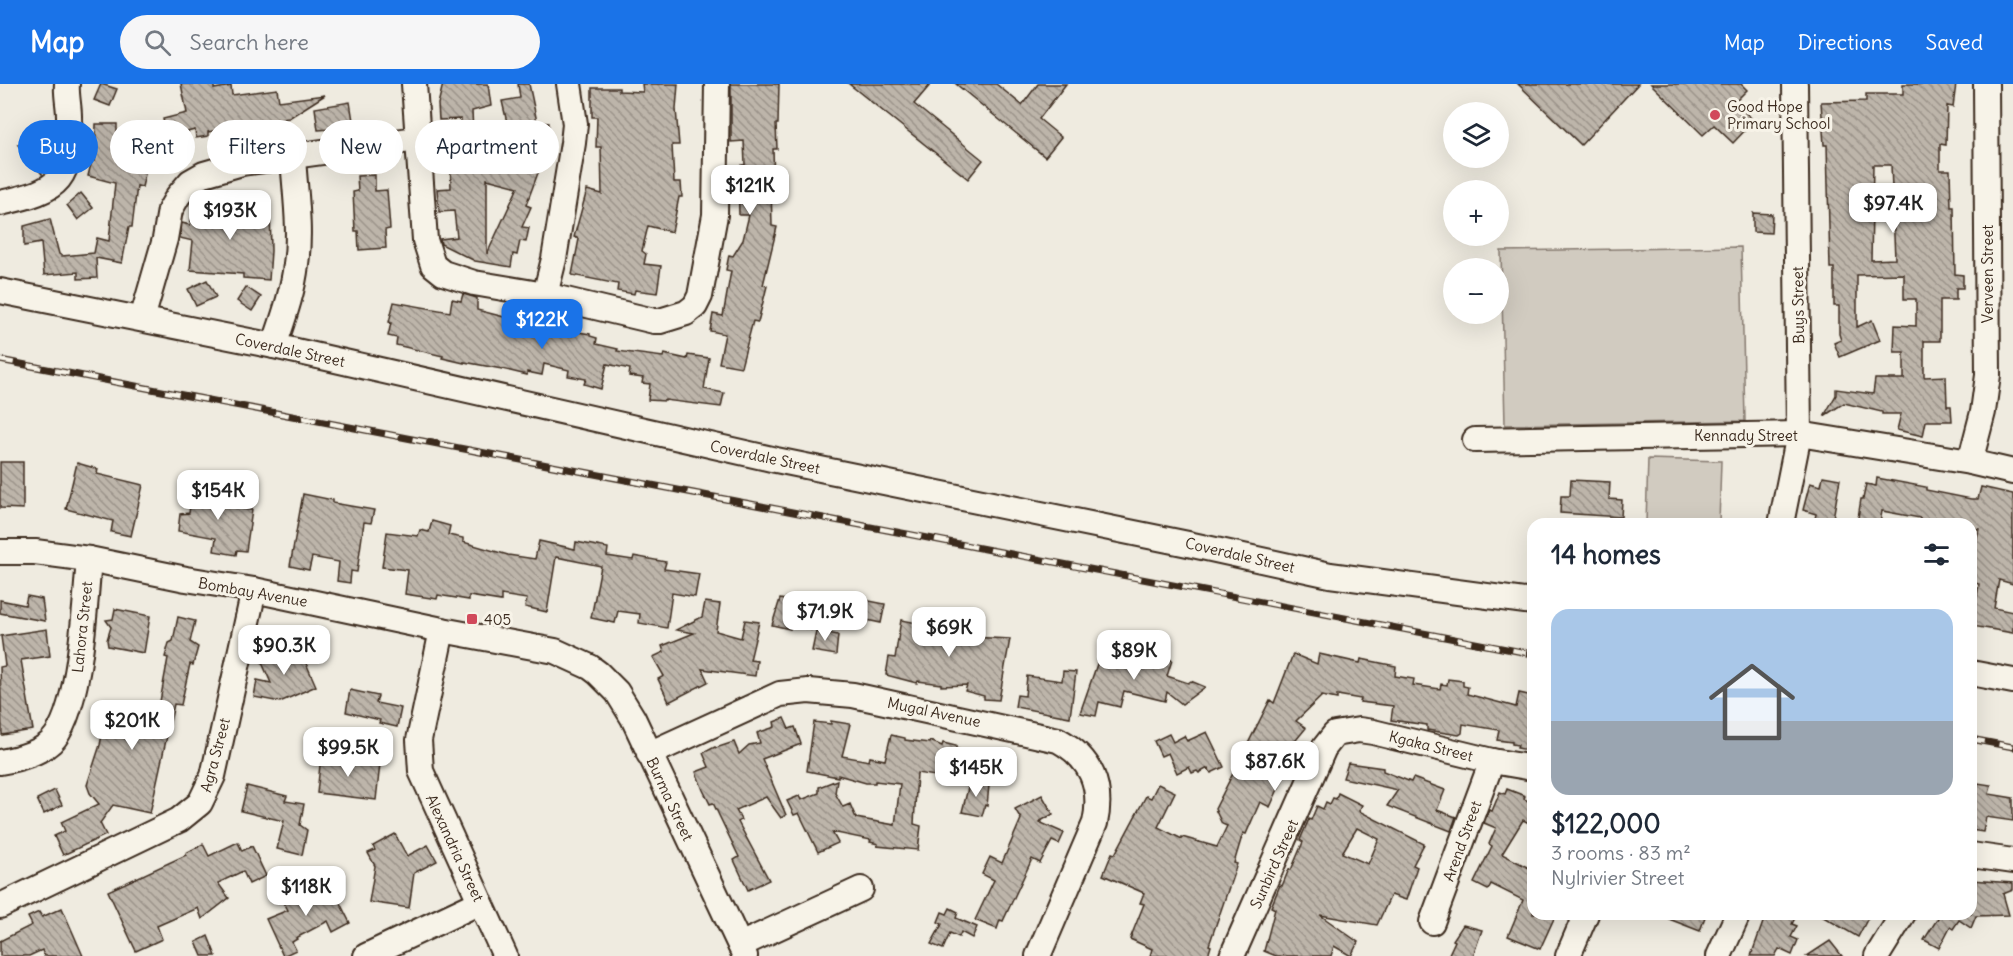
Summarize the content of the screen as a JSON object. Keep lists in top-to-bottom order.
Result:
{
  "streets": {
    "street": [
      "Verveen Street",
      "Buys Street",
      "Coverdale Street",
      "Kennady Street",
      "Bombay Avenue",
      "Lahora Street",
      "Mugal Avenue",
      "Kgaka Street",
      "Agra Street",
      "Burma Street",
      "Arend Street",
      "Alexandria Street",
      "Sunbird Street"
    ]
  },
  "crossings": [
    ["Verveen Street", "Kennady Street"],
    ["Buys Street", "Kennady Street"],
    ["Bombay Avenue", "Lahora Street"],
    ["Bombay Avenue", "Agra Street"],
    ["Bombay Avenue", "Burma Street"],
    ["Bombay Avenue", "Alexandria Street"],
    ["Mugal Avenue", "Burma Street"],
    ["Kgaka Street", "Arend Street"],
    ["Kgaka Street", "Sunbird Street"]
  ],
  "places": {
    "other": ["Good Hope Primary School"],
    "transit": ["405"]
  },
  "page": {
    "header": "Map",
    "search": "Search here",
    "nav": ["Map", "Directions", "Saved"],
    "map_buttons": ["+", "−"],
    "chip": [
      "Buy",
      "Rent",
      "Filters",
      "New",
      "Apartment"
    ],
    "price": [
      "$121K",
      "$97.4K",
      "$193K",
      "$122K",
      "$154K",
      "$71.9K",
      "$69K",
      "$90.3K",
      "$89K",
      "$201K",
      "$99.5K",
      "$87.6K",
      "$145K",
      "$118K"
    ],
    "heading": "14 homes",
    "list": [
      {
        "name": "$122,000",
        "note": "3 rooms · 83 m² · Nylrivier Street"
      }
    ]
  }
}
